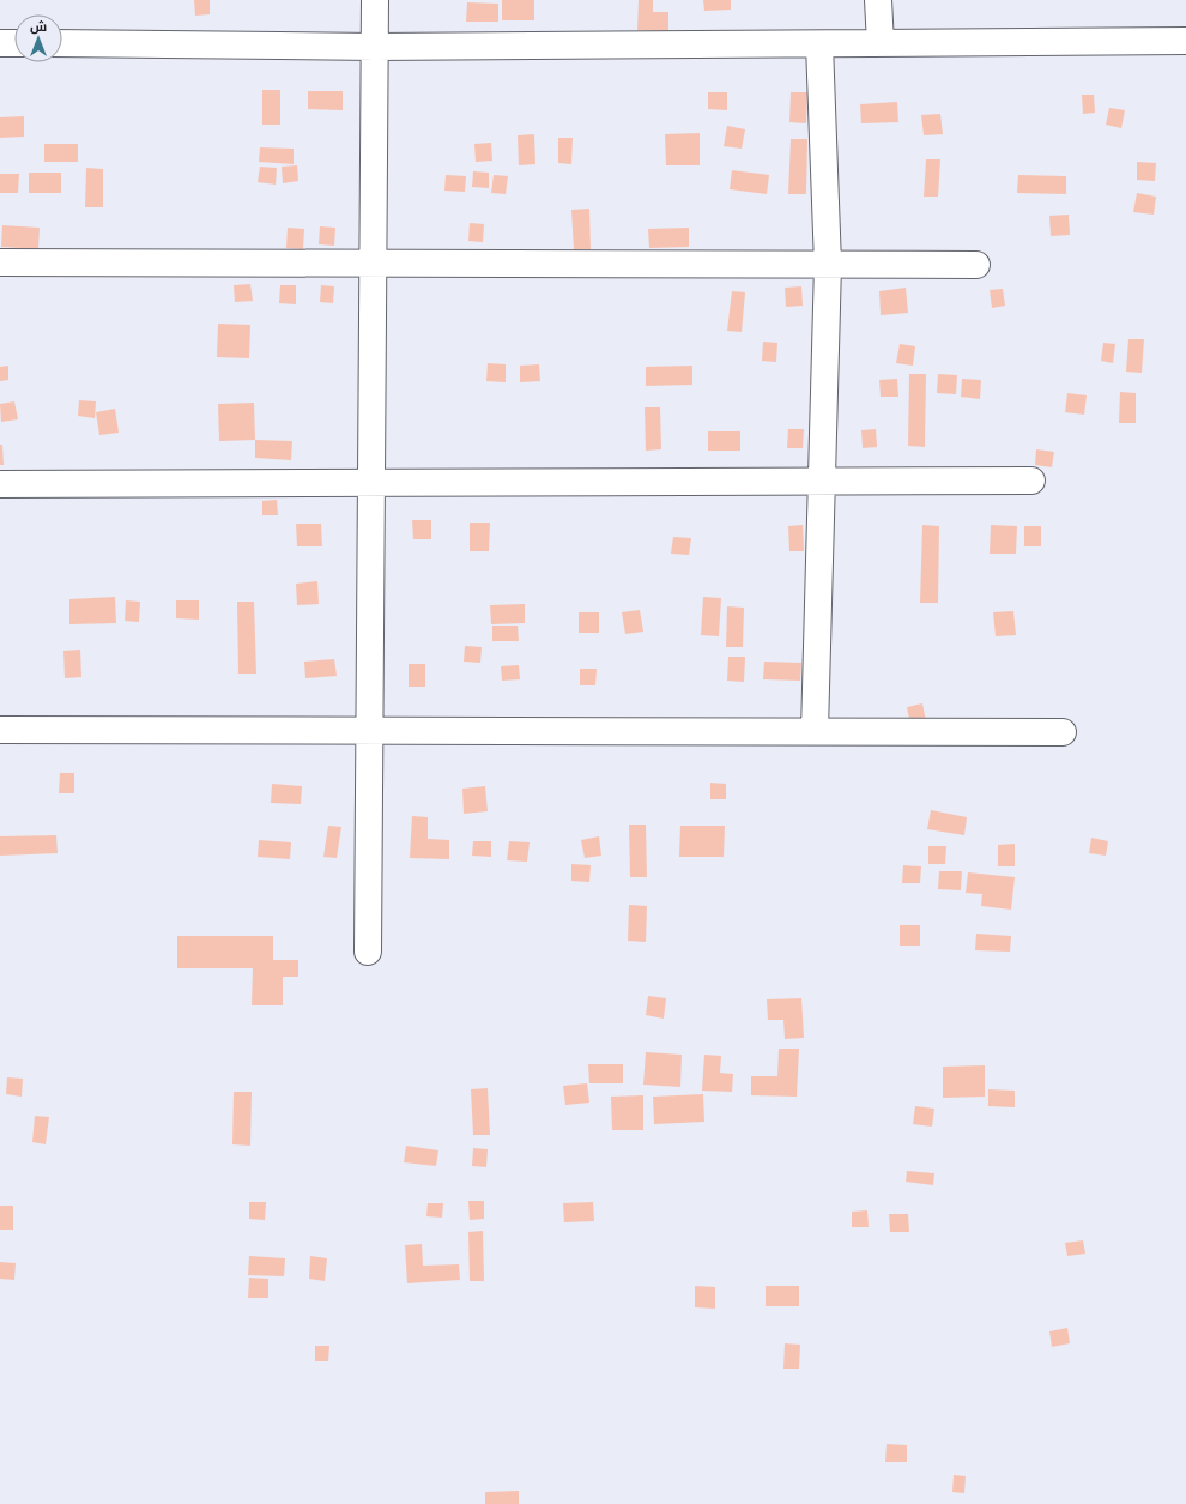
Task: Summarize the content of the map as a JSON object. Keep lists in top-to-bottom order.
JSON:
{
  "north": "top"
}
